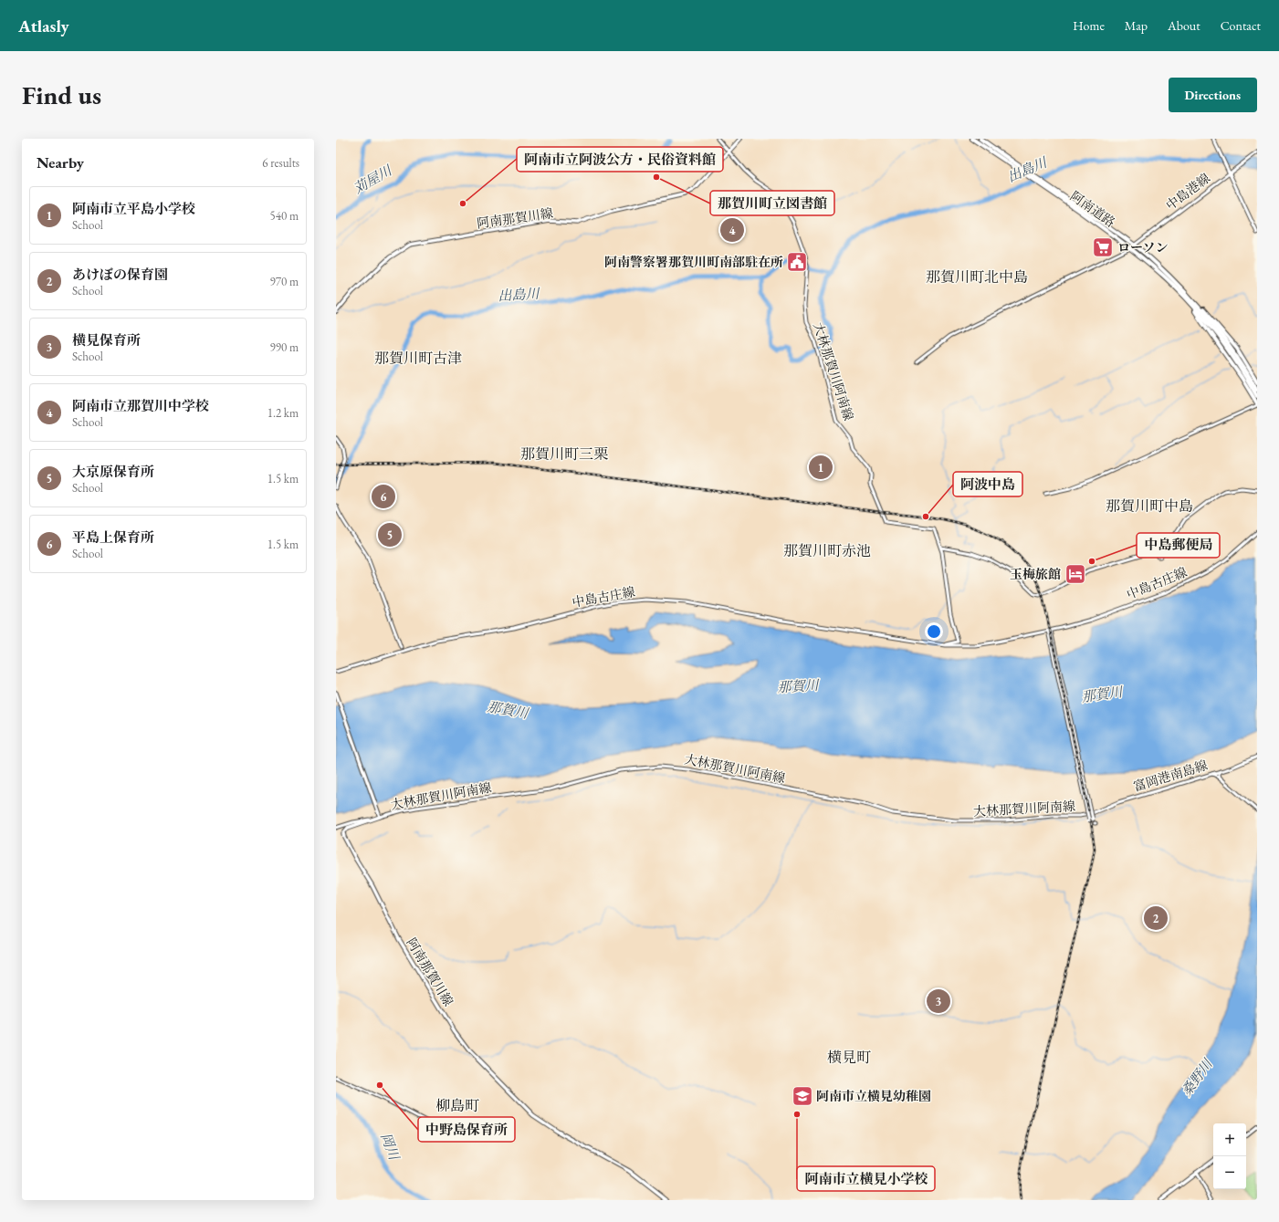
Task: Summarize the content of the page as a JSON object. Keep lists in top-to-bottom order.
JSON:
{
  "streets": {
    "highway": ["阿南道路"],
    "main road": [
      "中島港線",
      "阿南那賀川線",
      "大林那賀川阿南線",
      "中島古庄線",
      "富岡港南島線"
    ]
  },
  "crossings": [
    ["中島港線", "阿南道路"],
    ["阿南那賀川線", "大林那賀川阿南線"],
    ["大林那賀川阿南線", "中島古庄線"],
    ["大林那賀川阿南線", "富岡港南島線"]
  ],
  "districts": [
    "那賀川町北中島",
    "那賀川町古津",
    "那賀川町三栗",
    "那賀川町中島",
    "那賀川町赤池",
    "横見町",
    "柳島町"
  ],
  "water": [
    "出島川",
    "苅屋川",
    "那賀川",
    "桑野川",
    "岡川"
  ],
  "places": {
    "other": [
      "那賀川町立図書館",
      "阿南市立阿波公方・民俗資料館",
      "阿波中島",
      "中島郵便局",
      "中野島保育所",
      "阿南市立横見小学校"
    ],
    "supermarket": ["ローソン"],
    "public building": ["阿南警察署那賀川町南部駐在所"],
    "hotel": ["玉梅旅館"],
    "school or university": ["阿南市立横見幼稚園"]
  },
  "page": {
    "header": "Atlasly",
    "nav": [
      "Home",
      "Map",
      "About",
      "Contact"
    ],
    "buttons": "Directions",
    "title": "Find us",
    "heading": ["Nearby", "6 results"],
    "list": [
      {
        "mark": "1",
        "name": "阿南市立平島小学校",
        "note": "School",
        "value": "540 m"
      },
      {
        "mark": "2",
        "name": "あけぼの保育園",
        "note": "School",
        "value": "970 m"
      },
      {
        "mark": "3",
        "name": "横見保育所",
        "note": "School",
        "value": "990 m"
      },
      {
        "mark": "4",
        "name": "阿南市立那賀川中学校",
        "note": "School",
        "value": "1.2 km"
      },
      {
        "mark": "5",
        "name": "大京原保育所",
        "note": "School",
        "value": "1.5 km"
      },
      {
        "mark": "6",
        "name": "平島上保育所",
        "note": "School",
        "value": "1.5 km"
      }
    ],
    "pins": [
      "4",
      "1",
      "6",
      "5",
      "2",
      "3"
    ],
    "map_buttons": ["+", "−"]
  }
}
